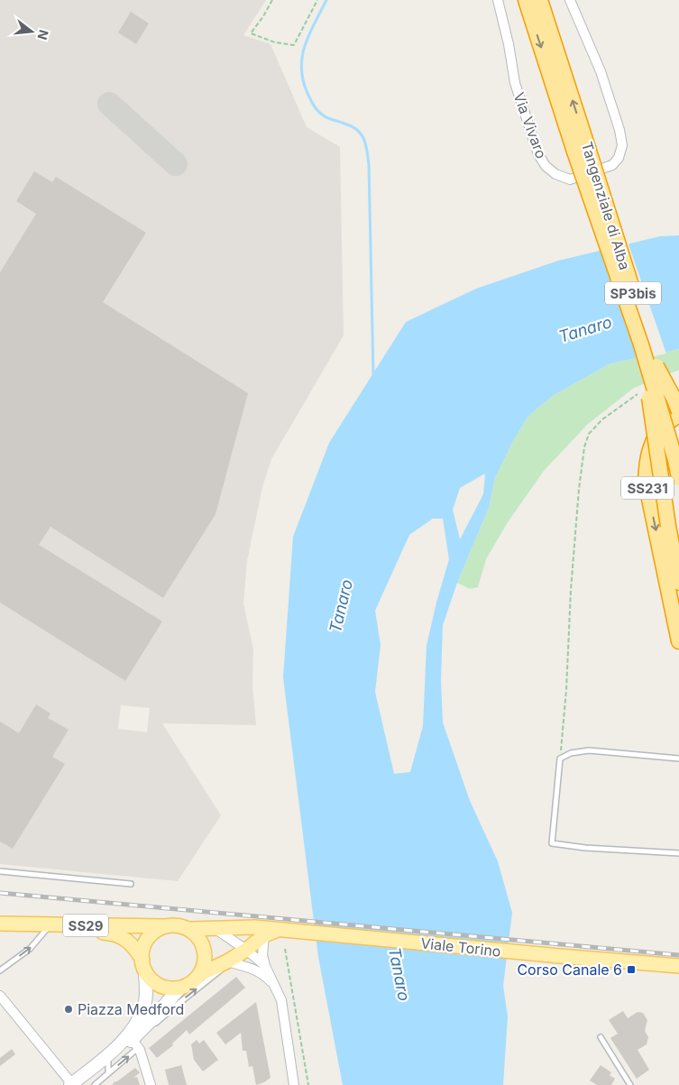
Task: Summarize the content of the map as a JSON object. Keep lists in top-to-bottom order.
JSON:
{
  "streets": {
    "highway": ["Tangenziale di Alba", "SP3bis", "SS231"],
    "main road": ["SS29", "Viale Torino"],
    "street": ["Via Vivaro"]
  },
  "crossings": [
    ["Tangenziale di Alba", "SP3bis"],
    ["SS29", "Viale Torino"]
  ],
  "water": ["Tanaro"],
  "places": {
    "transit": ["Corso Canale 6"],
    "other": ["Piazza Medford"]
  },
  "north": "right"
}
